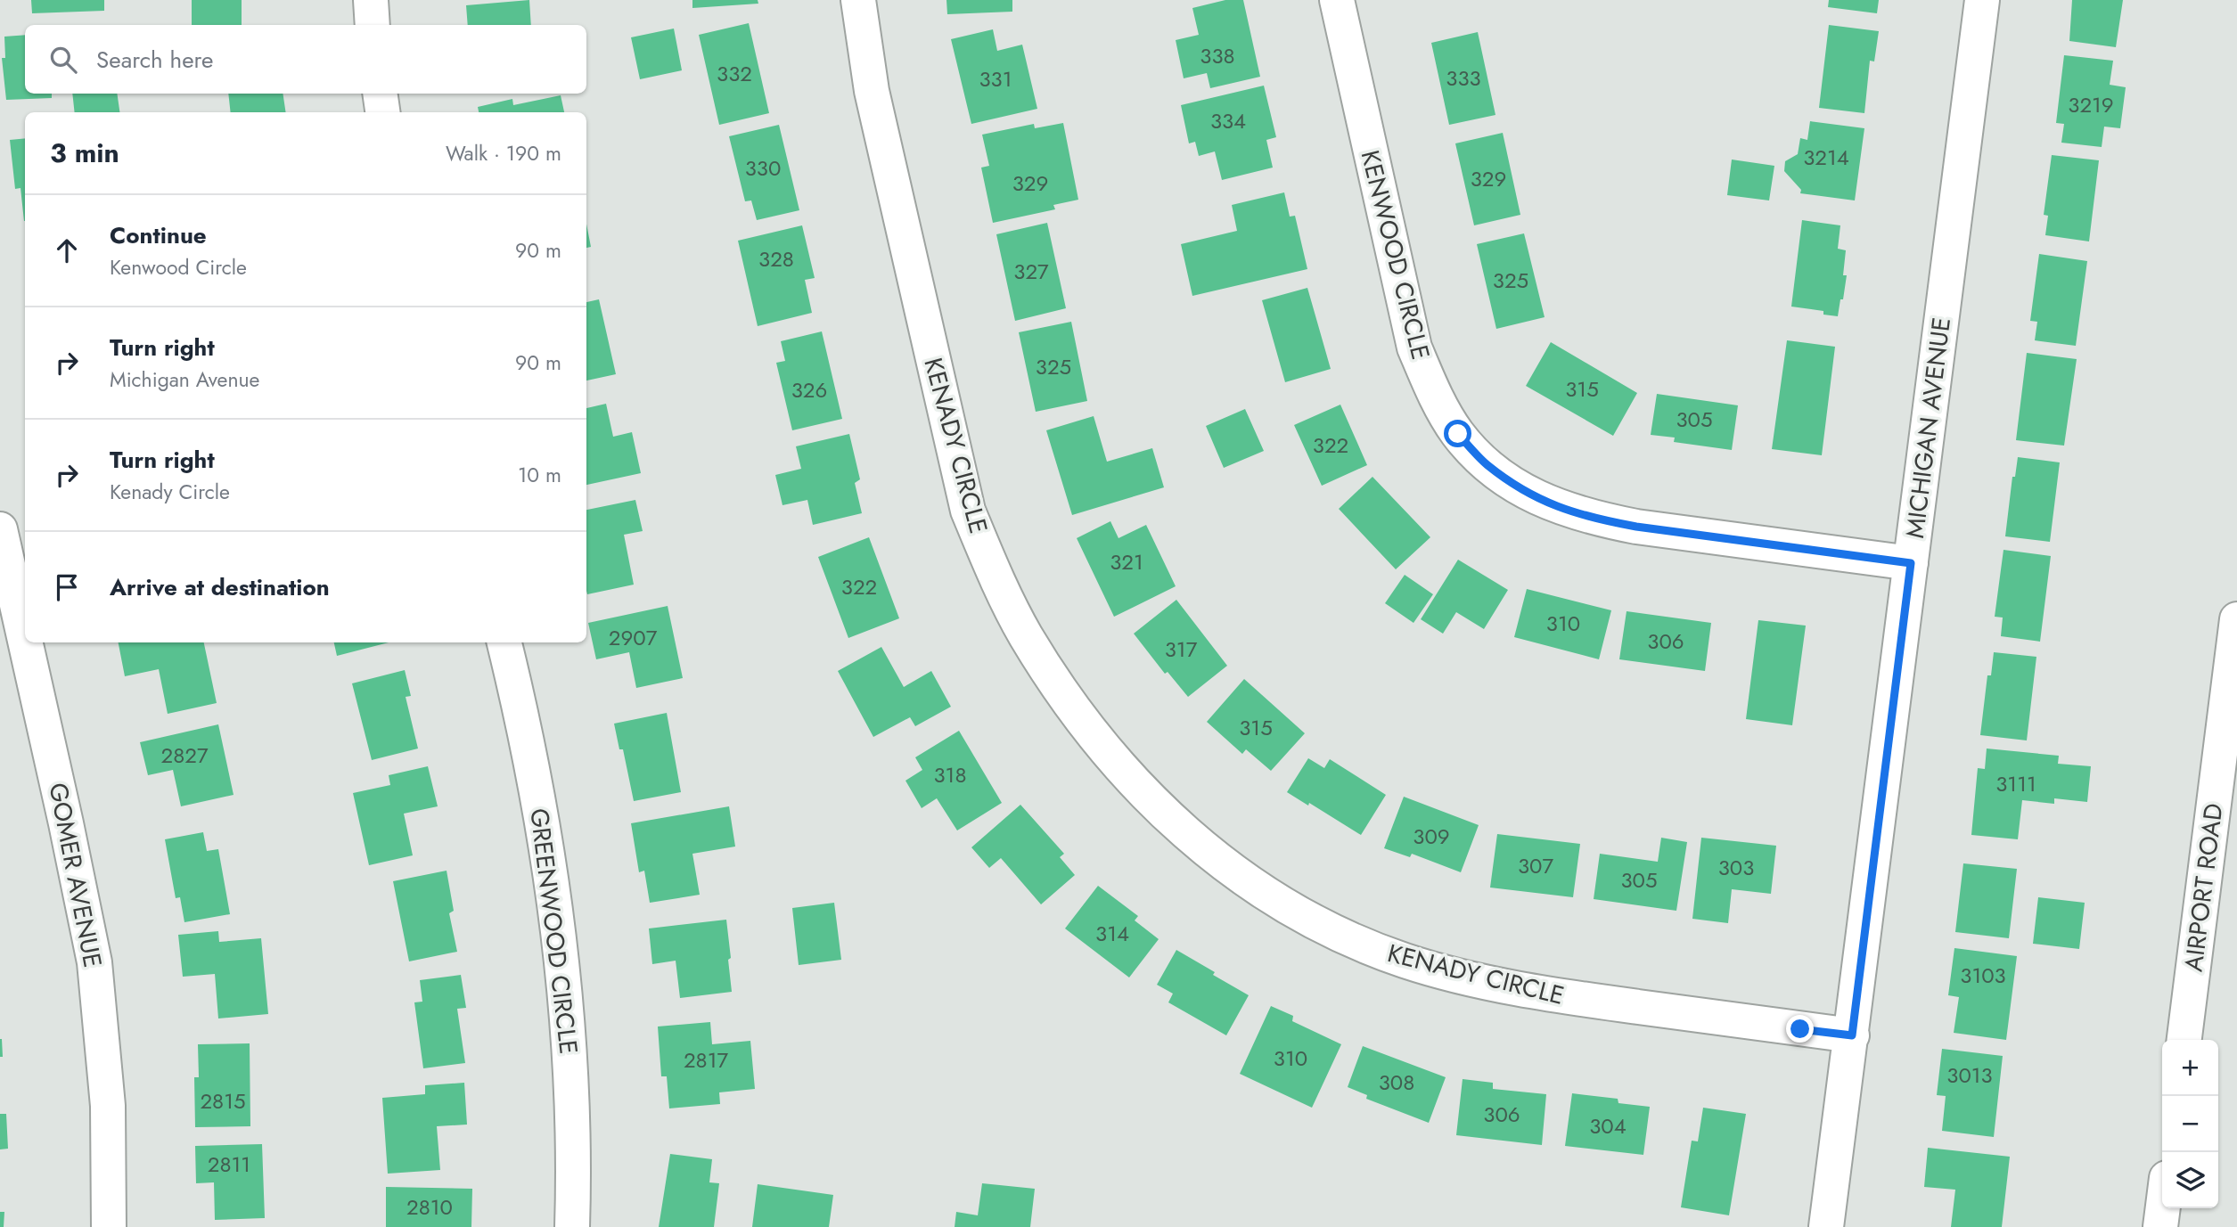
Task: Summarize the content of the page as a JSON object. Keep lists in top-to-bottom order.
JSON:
{
  "streets": {
    "street": [
      "KENWOOD CIRCLE",
      "MICHIGAN AVENUE",
      "KENADY CIRCLE",
      "GOMER AVENUE",
      "AIRPORT ROAD",
      "GREENWOOD CIRCLE"
    ]
  },
  "crossings": [
    ["KENWOOD CIRCLE", "MICHIGAN AVENUE"],
    ["MICHIGAN AVENUE", "KENADY CIRCLE"]
  ],
  "house_numbers": [
    "338",
    "332",
    "333",
    "331",
    "3219",
    "334",
    "3214",
    "330",
    "329",
    "329",
    "328",
    "327",
    "325",
    "325",
    "315",
    "326",
    "305",
    "322",
    "321",
    "322",
    "310",
    "2907",
    "306",
    "317",
    "315",
    "2827",
    "318",
    "3111",
    "309",
    "307",
    "303",
    "305",
    "314",
    "3103",
    "310",
    "2817",
    "3013",
    "308",
    "2815",
    "306",
    "304",
    "2811",
    "2810"
  ],
  "page": {
    "search": "Search here",
    "heading": ["3 min", "Walk · 190 m"],
    "list": [
      ["Continue", "Kenwood Circle", "90 m"],
      ["Turn right", "Michigan Avenue", "90 m"],
      ["Turn right", "Kenady Circle", "10 m"],
      "Arrive at destination"
    ],
    "map_buttons": ["+", "−"]
  }
}
